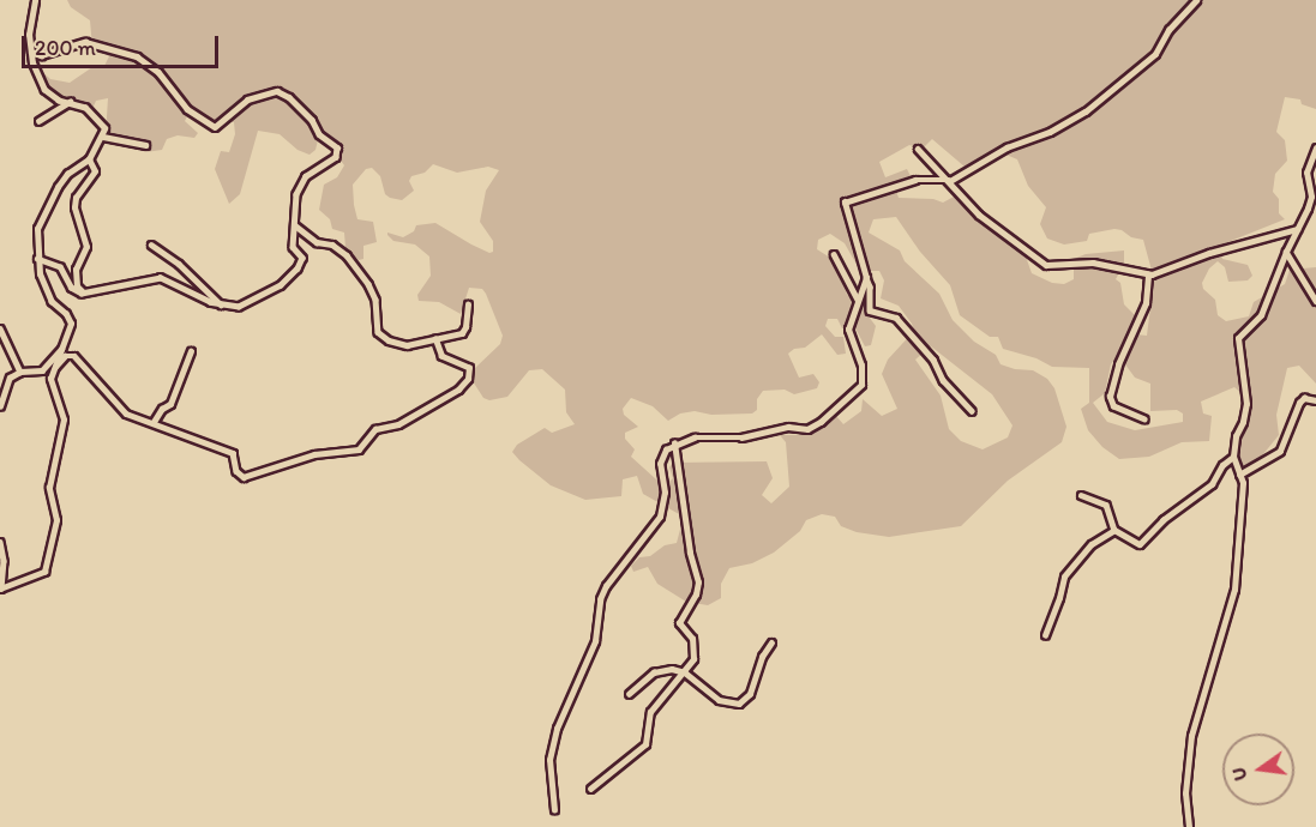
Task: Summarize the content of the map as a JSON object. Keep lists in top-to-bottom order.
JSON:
{
  "scale_bar": "200 m",
  "north": "left"
}
